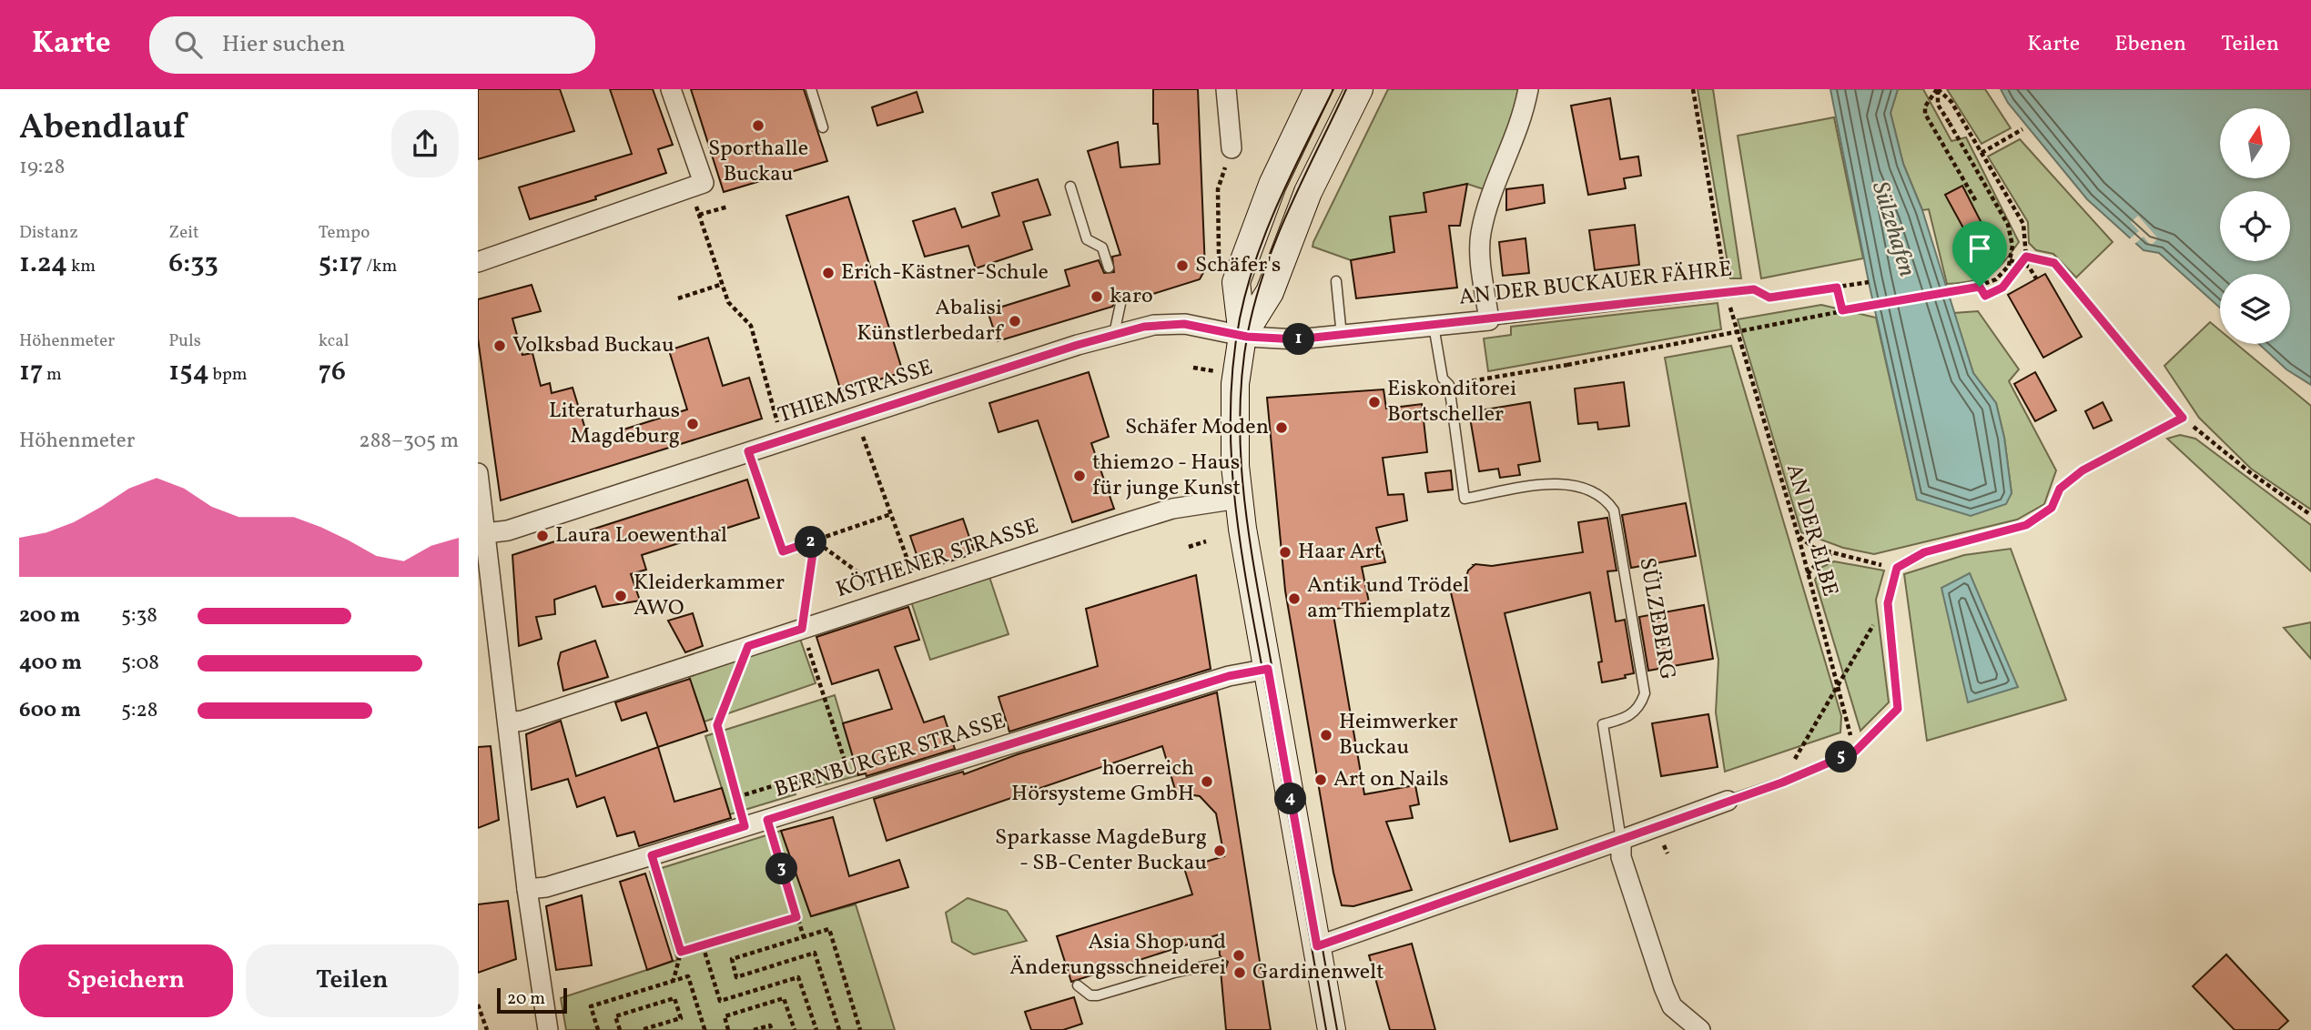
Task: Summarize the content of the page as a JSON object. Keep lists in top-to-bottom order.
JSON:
{
  "streets": {
    "street": [
      "AN DER BUCKAUER FÄHRE",
      "THIEMSTRASSE",
      "KÖTHENER STRASSE",
      "SÜLZEBERG",
      "BERNBURGER STRASSE"
    ],
    "path": ["AN DER ELBE"]
  },
  "crossings": [
    ["AN DER BUCKAUER FÄHRE", "THIEMSTRASSE"],
    ["AN DER BUCKAUER FÄHRE", "SÜLZEBERG"]
  ],
  "water": ["Sülzehafen"],
  "places": [
    "Sporthalle Buckau",
    "Schäfer's",
    "Erich-Kästner-Schule",
    "karo",
    "Abalisi Künstlerbedarf",
    "Volksbad Buckau",
    "Eiskonditorei Bortscheller",
    "Literaturhaus Magdeburg",
    "Schäfer Moden",
    "thiem20 - Haus für junge Kunst",
    "Laura Loewenthal",
    "Haar Art",
    "Kleiderkammer AWO",
    "Antik und Trödel am Thiemplatz",
    "Heimwerker Buckau",
    "Art on Nails",
    "hoerreich Hörsysteme GmbH",
    "Sparkasse MagdeBurg - SB-Center Buckau",
    "Asia Shop und Änderungsschneiderei",
    "Gardinenwelt"
  ],
  "scale_bar": "20 m",
  "north": "top",
  "page": {
    "header": "Karte",
    "search": "Hier suchen",
    "nav": ["Karte", "Ebenen", "Teilen"],
    "heading": ["Abendlauf", "19:28"],
    "stats": [
      ["Distanz", "1.24 km"],
      ["Zeit", "6:33"],
      ["Tempo", "5:17 /km"],
      ["Höhenmeter", "17 m"],
      ["Puls", "154 bpm"],
      ["kcal", "76"]
    ],
    "pins": [
      "1",
      "2",
      "5",
      "4",
      "3"
    ],
    "chart": ["Höhenmeter", "288–305 m"],
    "list": [
      {
        "name": "200 m",
        "note": "5:38"
      },
      {
        "name": "400 m",
        "note": "5:08"
      },
      {
        "name": "600 m",
        "note": "5:28"
      }
    ],
    "buttons": ["Speichern", "Teilen"],
    "scale": "20 m"
  }
}
